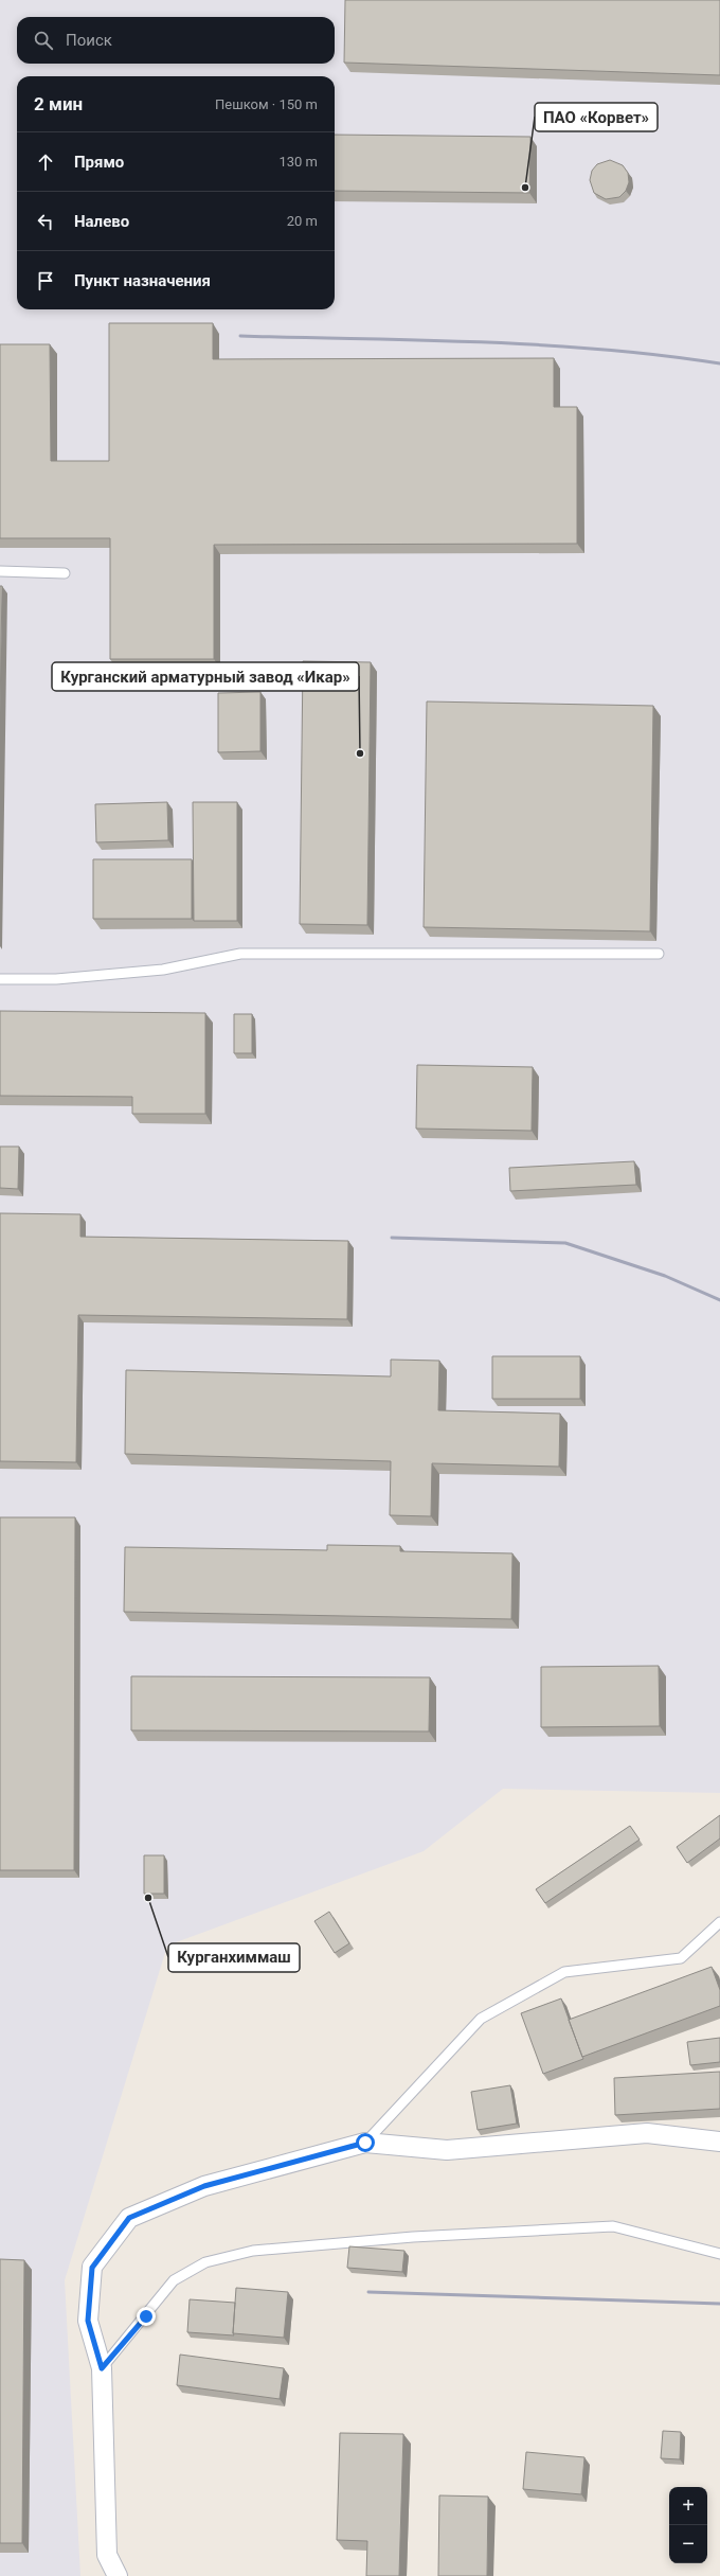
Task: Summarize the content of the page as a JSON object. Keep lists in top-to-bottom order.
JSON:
{
  "places": ["ПАО «Корвет»", "Курганский арматурный завод «Икар»", "Курганхиммаш"],
  "page": {
    "search": "Поиск",
    "heading": ["2 мин", "Пешком · 150 m"],
    "list": [
      ["Прямо", "130 m"],
      ["Налево", "20 m"],
      "Пункт назначения"
    ],
    "map_buttons": ["+", "−"]
  }
}
